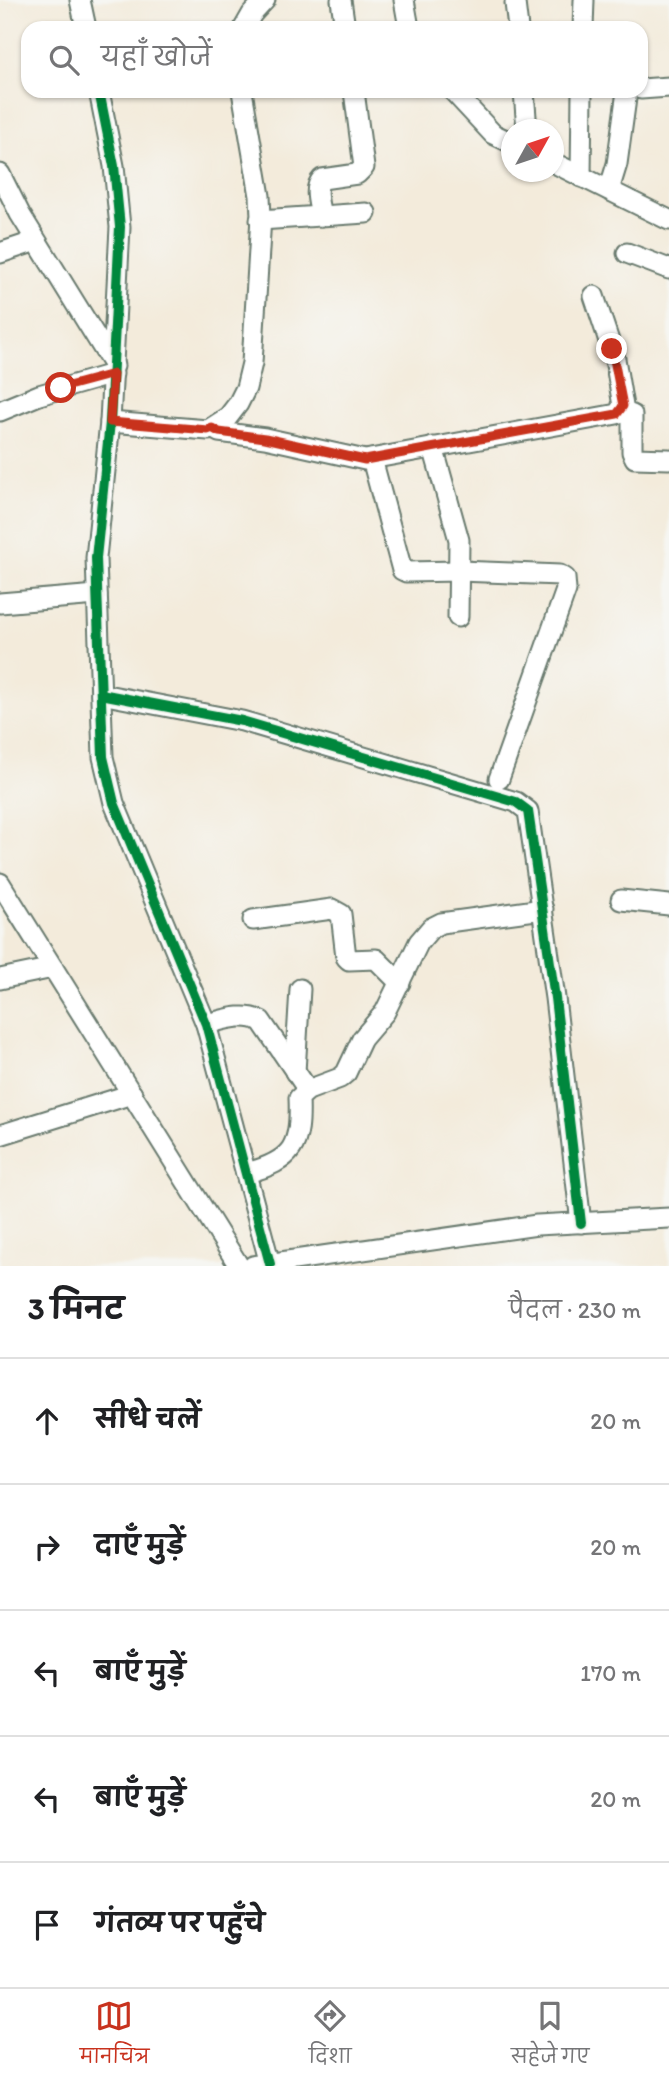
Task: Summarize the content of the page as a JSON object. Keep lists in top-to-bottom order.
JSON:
{
  "north": "top right",
  "page": {
    "search": "यहाँ खोजें",
    "heading": ["3 मिनट", "पैदल · 230 m"],
    "list": [
      ["सीधे चलें", "20 m"],
      ["दाएँ मुड़ें", "20 m"],
      ["बाएँ मुड़ें", "170 m"],
      ["बाएँ मुड़ें", "20 m"],
      "गंतव्य पर पहुँचे"
    ],
    "nav": ["मानचित्र", "दिशा", "सहेजे गए"]
  }
}
